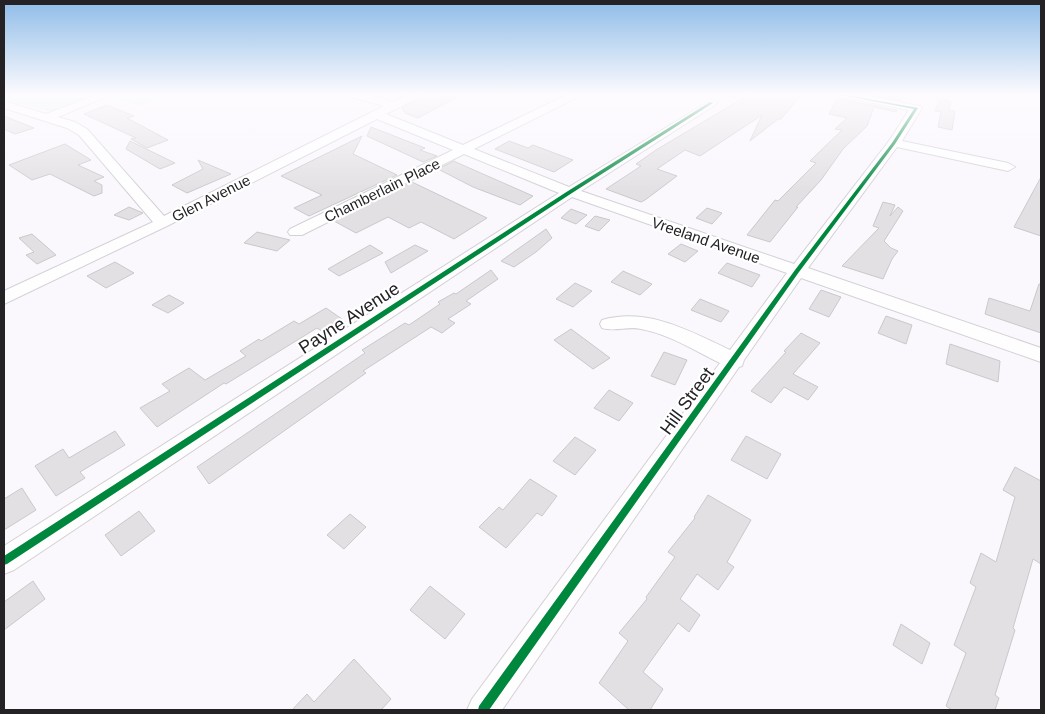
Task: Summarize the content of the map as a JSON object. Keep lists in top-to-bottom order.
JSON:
{
  "streets": {
    "street": [
      "Chamberlain Place",
      "Glen Avenue",
      "Vreeland Avenue",
      "Payne Avenue",
      "Hill Street"
    ]
  },
  "crossings": [
    ["Chamberlain Place", "Vreeland Avenue"],
    ["Vreeland Avenue", "Payne Avenue"],
    ["Vreeland Avenue", "Hill Street"]
  ]
}
